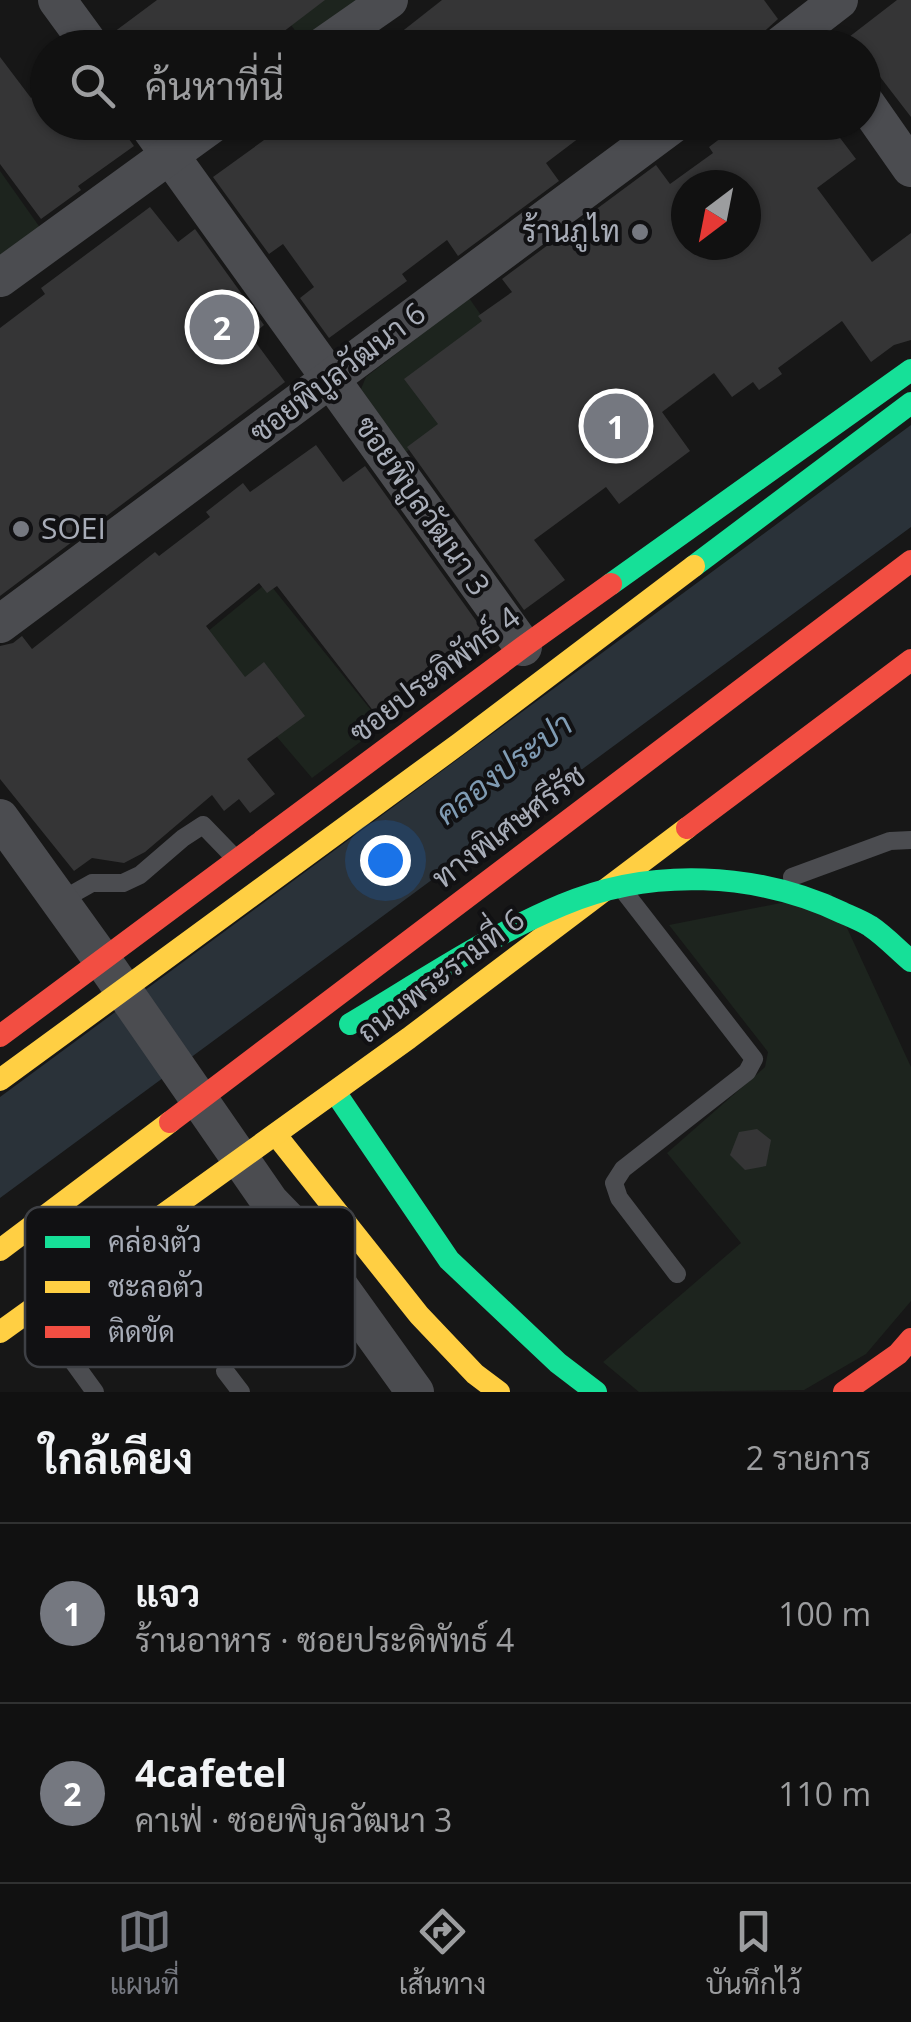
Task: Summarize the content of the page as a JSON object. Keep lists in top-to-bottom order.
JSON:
{
  "streets": {
    "main road": ["ซอยประดิพัทธ์ 4", "ทางพิเศษศรีรัช", "ถนนพระรามที่ 6"],
    "street": ["ซอยพิบูลวัฒนา 6", "ซอยพิบูลวัฒนา 3"]
  },
  "crossings": [
    ["ซอยพิบูลวัฒนา 6", "ซอยพิบูลวัฒนา 3"],
    ["ซอยพิบูลวัฒนา 3", "ซอยประดิพัทธ์ 4"]
  ],
  "water": ["คลองประปา"],
  "places": ["ร้านภูไท", "SOEI"],
  "legend": ["คล่องตัว", "ชะลอตัว", "ติดขัด"],
  "north": "bottom left",
  "page": {
    "search": "ค้นหาที่นี่",
    "pins": ["2", "1"],
    "heading": ["ใกล้เคียง", "2 รายการ"],
    "list": [
      {
        "mark": "1",
        "name": "แจว",
        "note": "ร้านอาหาร · ซอยประดิพัทธ์ 4",
        "value": "100 m"
      },
      {
        "mark": "2",
        "name": "4cafetel",
        "note": "คาเฟ่ · ซอยพิบูลวัฒนา 3",
        "value": "110 m"
      }
    ],
    "nav": ["แผนที่", "เส้นทาง", "บันทึกไว้"]
  }
}
